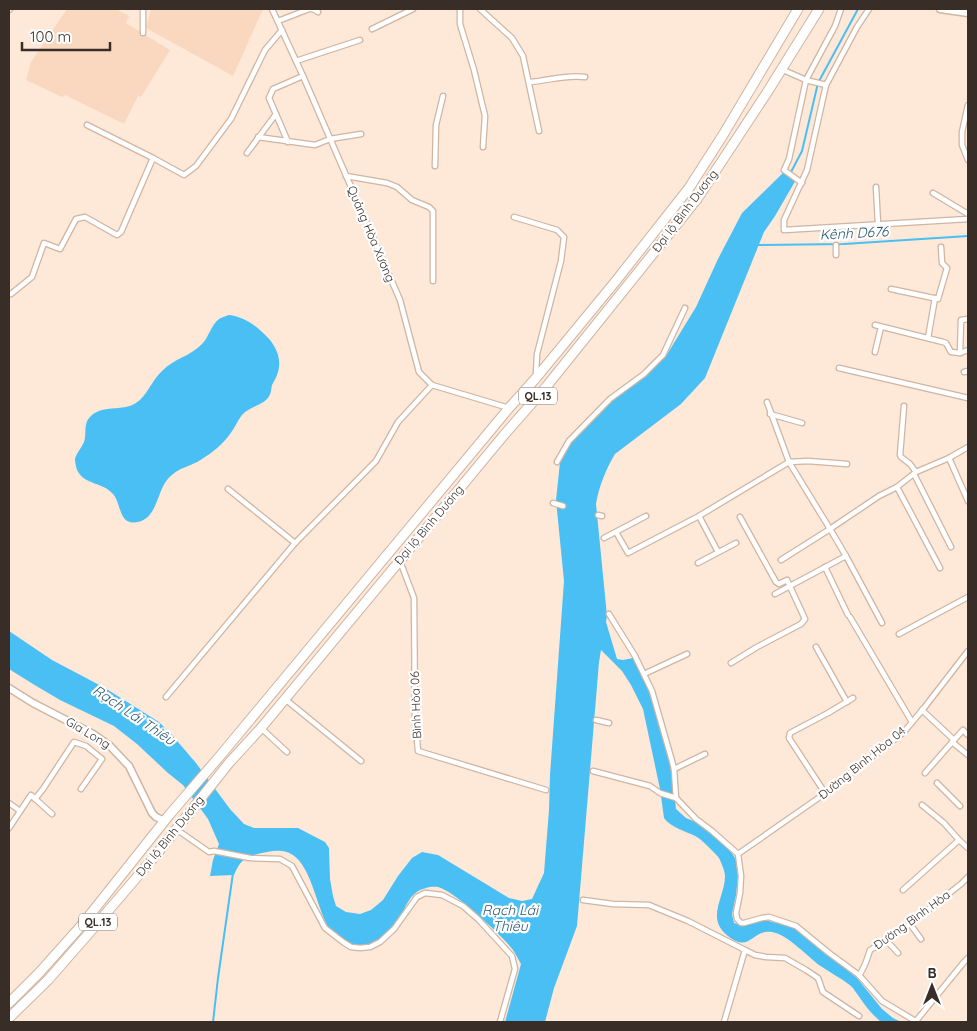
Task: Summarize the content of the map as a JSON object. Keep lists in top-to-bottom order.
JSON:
{
  "streets": {
    "highway": ["Đại lộ Bình Dương", "QL.13"],
    "street": [
      "Quảng Hòa Xương",
      "Bình Hòa 06",
      "Gia Long",
      "Đường Bình Hòa 04",
      "Đường Bình Hòa"
    ]
  },
  "crossings": [
    ["Đại lộ Bình Dương", "Bình Hòa 06"],
    ["Đại lộ Bình Dương", "Gia Long"]
  ],
  "water": ["Kênh D676", "Rạch Lái Thiêu"],
  "scale_bar": "100 m",
  "north": "top"
}
